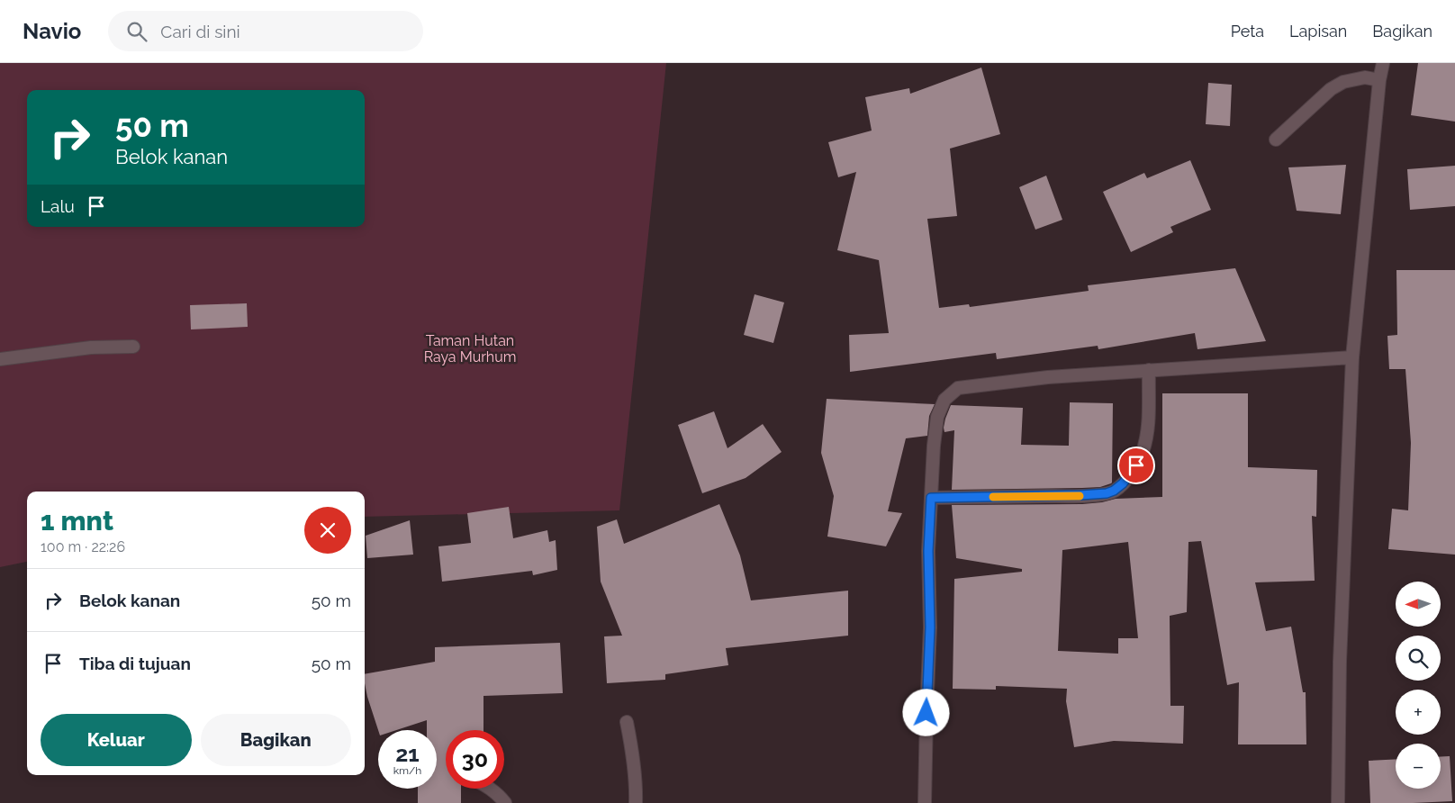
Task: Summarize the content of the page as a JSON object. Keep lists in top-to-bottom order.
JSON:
{
  "parks": ["Taman Hutan Raya Murhum"],
  "north": "left",
  "page": {
    "header": "Navio",
    "search": "Cari di sini",
    "nav": ["Peta", "Lapisan", "Bagikan"],
    "turn": ["50 m", "Belok kanan"],
    "then": "Lalu",
    "heading": ["1 mnt", "100 m · 22:26"],
    "list": [
      {
        "name": "Belok kanan",
        "value": "50 m"
      },
      {
        "name": "Tiba di tujuan",
        "value": "50 m"
      }
    ],
    "map_buttons": ["+", "−"],
    "buttons": ["Keluar", "Bagikan"],
    "speed": "21 km/h",
    "limit": "30"
  }
}
